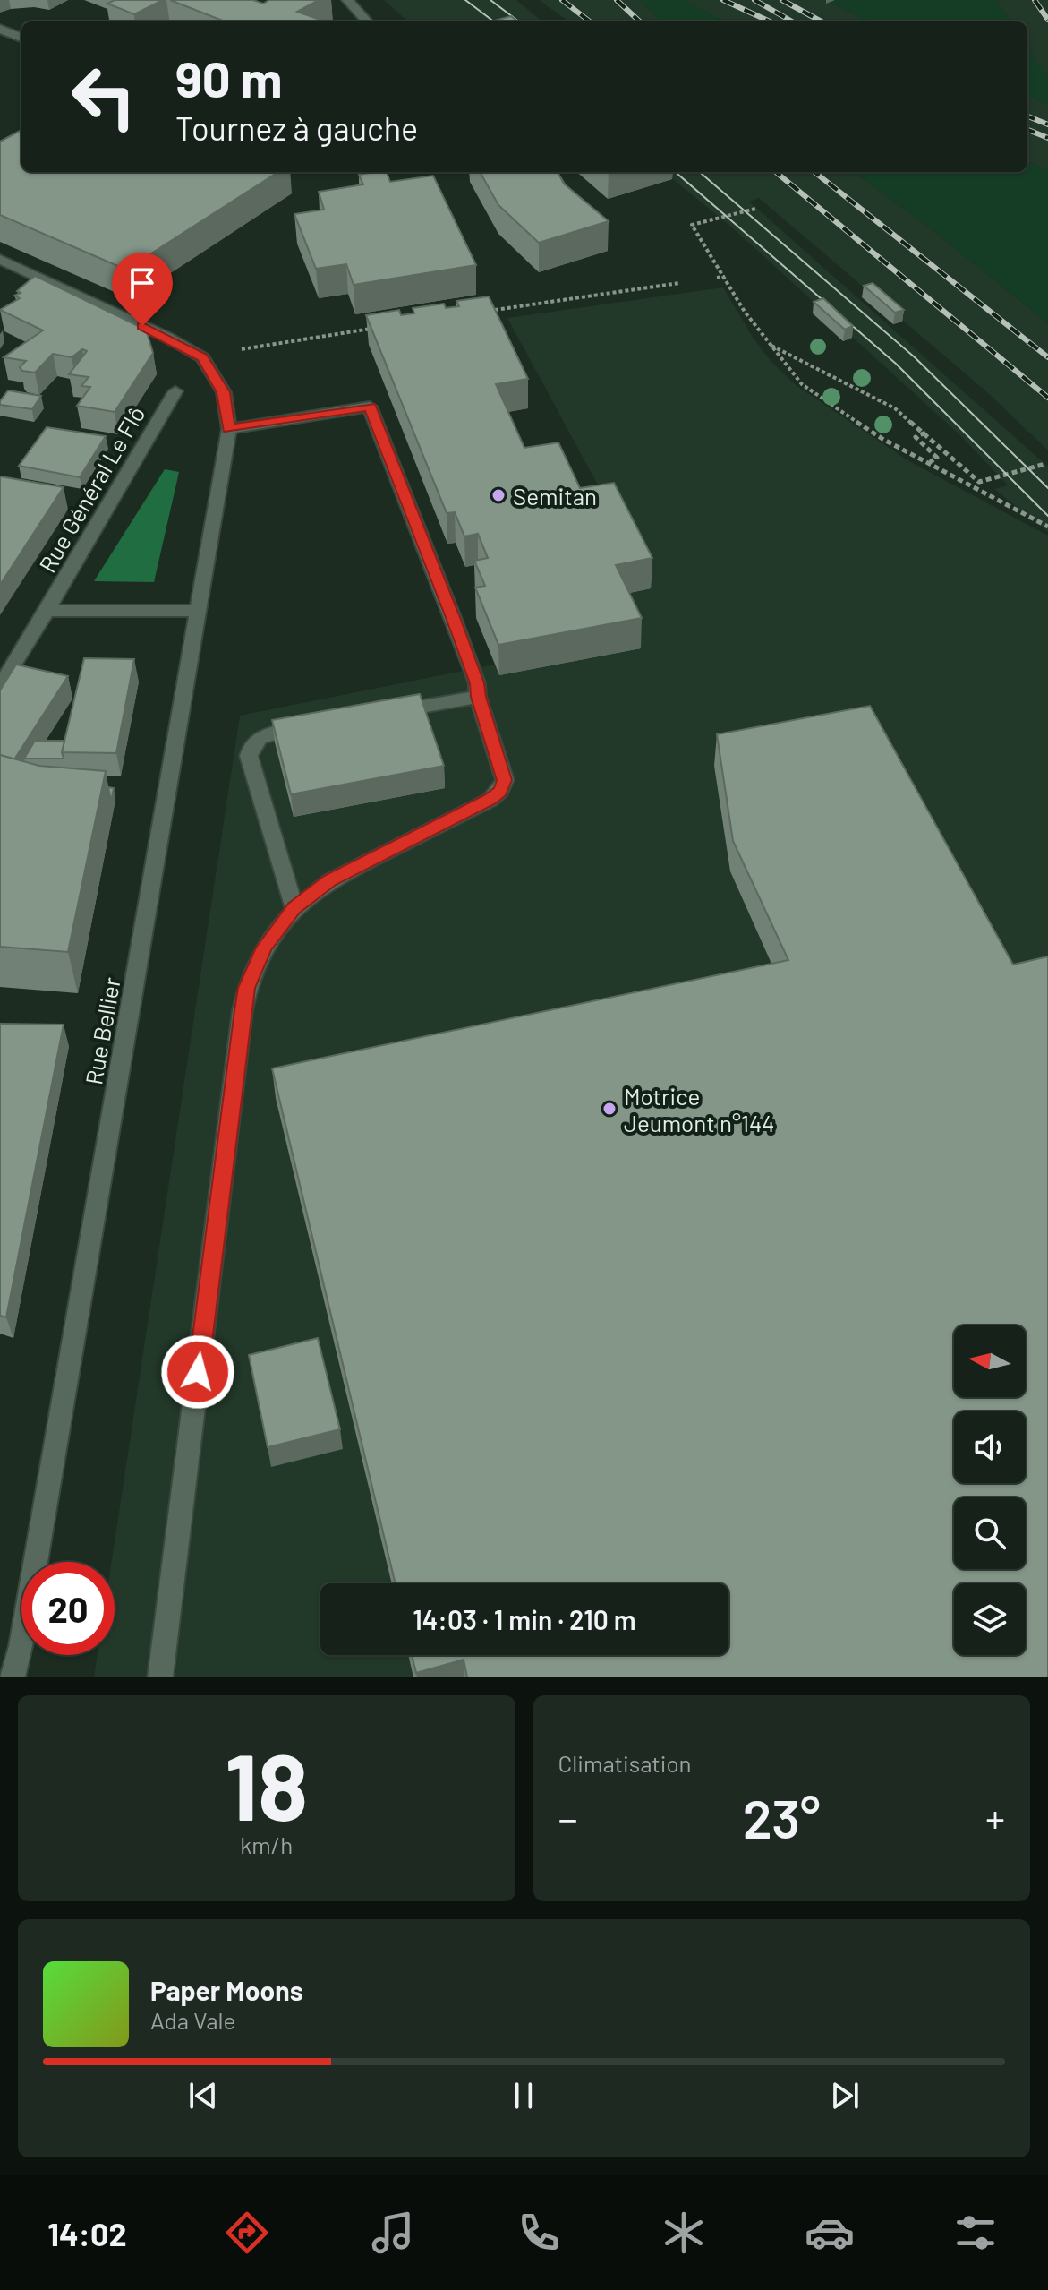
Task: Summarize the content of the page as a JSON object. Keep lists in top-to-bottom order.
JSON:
{
  "streets": {
    "street": ["Rue Général Le Flô", "Rue Bellier"]
  },
  "crossings": [
    ["Rue Général Le Flô", "Rue Bellier"]
  ],
  "places": ["Semitan", "Motrice Jeumont n°144"],
  "north": "left",
  "page": {
    "turn": ["90 m", "Tournez à gauche"],
    "limit": "20",
    "trip": "14:03 · 1 min · 210 m",
    "tile": [
      ["18", "km/h"],
      "Climatisation"
    ],
    "heat": ["−", "23°", "+"],
    "song": ["Paper Moons", "Ada Vale"],
    "tabs": "14:02"
  }
}
